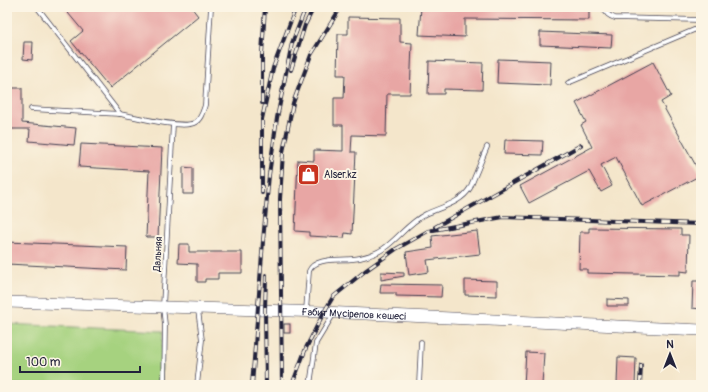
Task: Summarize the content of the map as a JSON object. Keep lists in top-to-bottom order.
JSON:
{
  "streets": {
    "main road": ["Ғабит Мүсірепов көшесі"],
    "lane": ["Дальняя"]
  },
  "crossings": [
    ["Дальняя", "Ғабит Мүсірепов көшесі"]
  ],
  "places": {
    "shop": ["Alser.kz"]
  },
  "scale_bar": "100 m",
  "north": "top"
}
